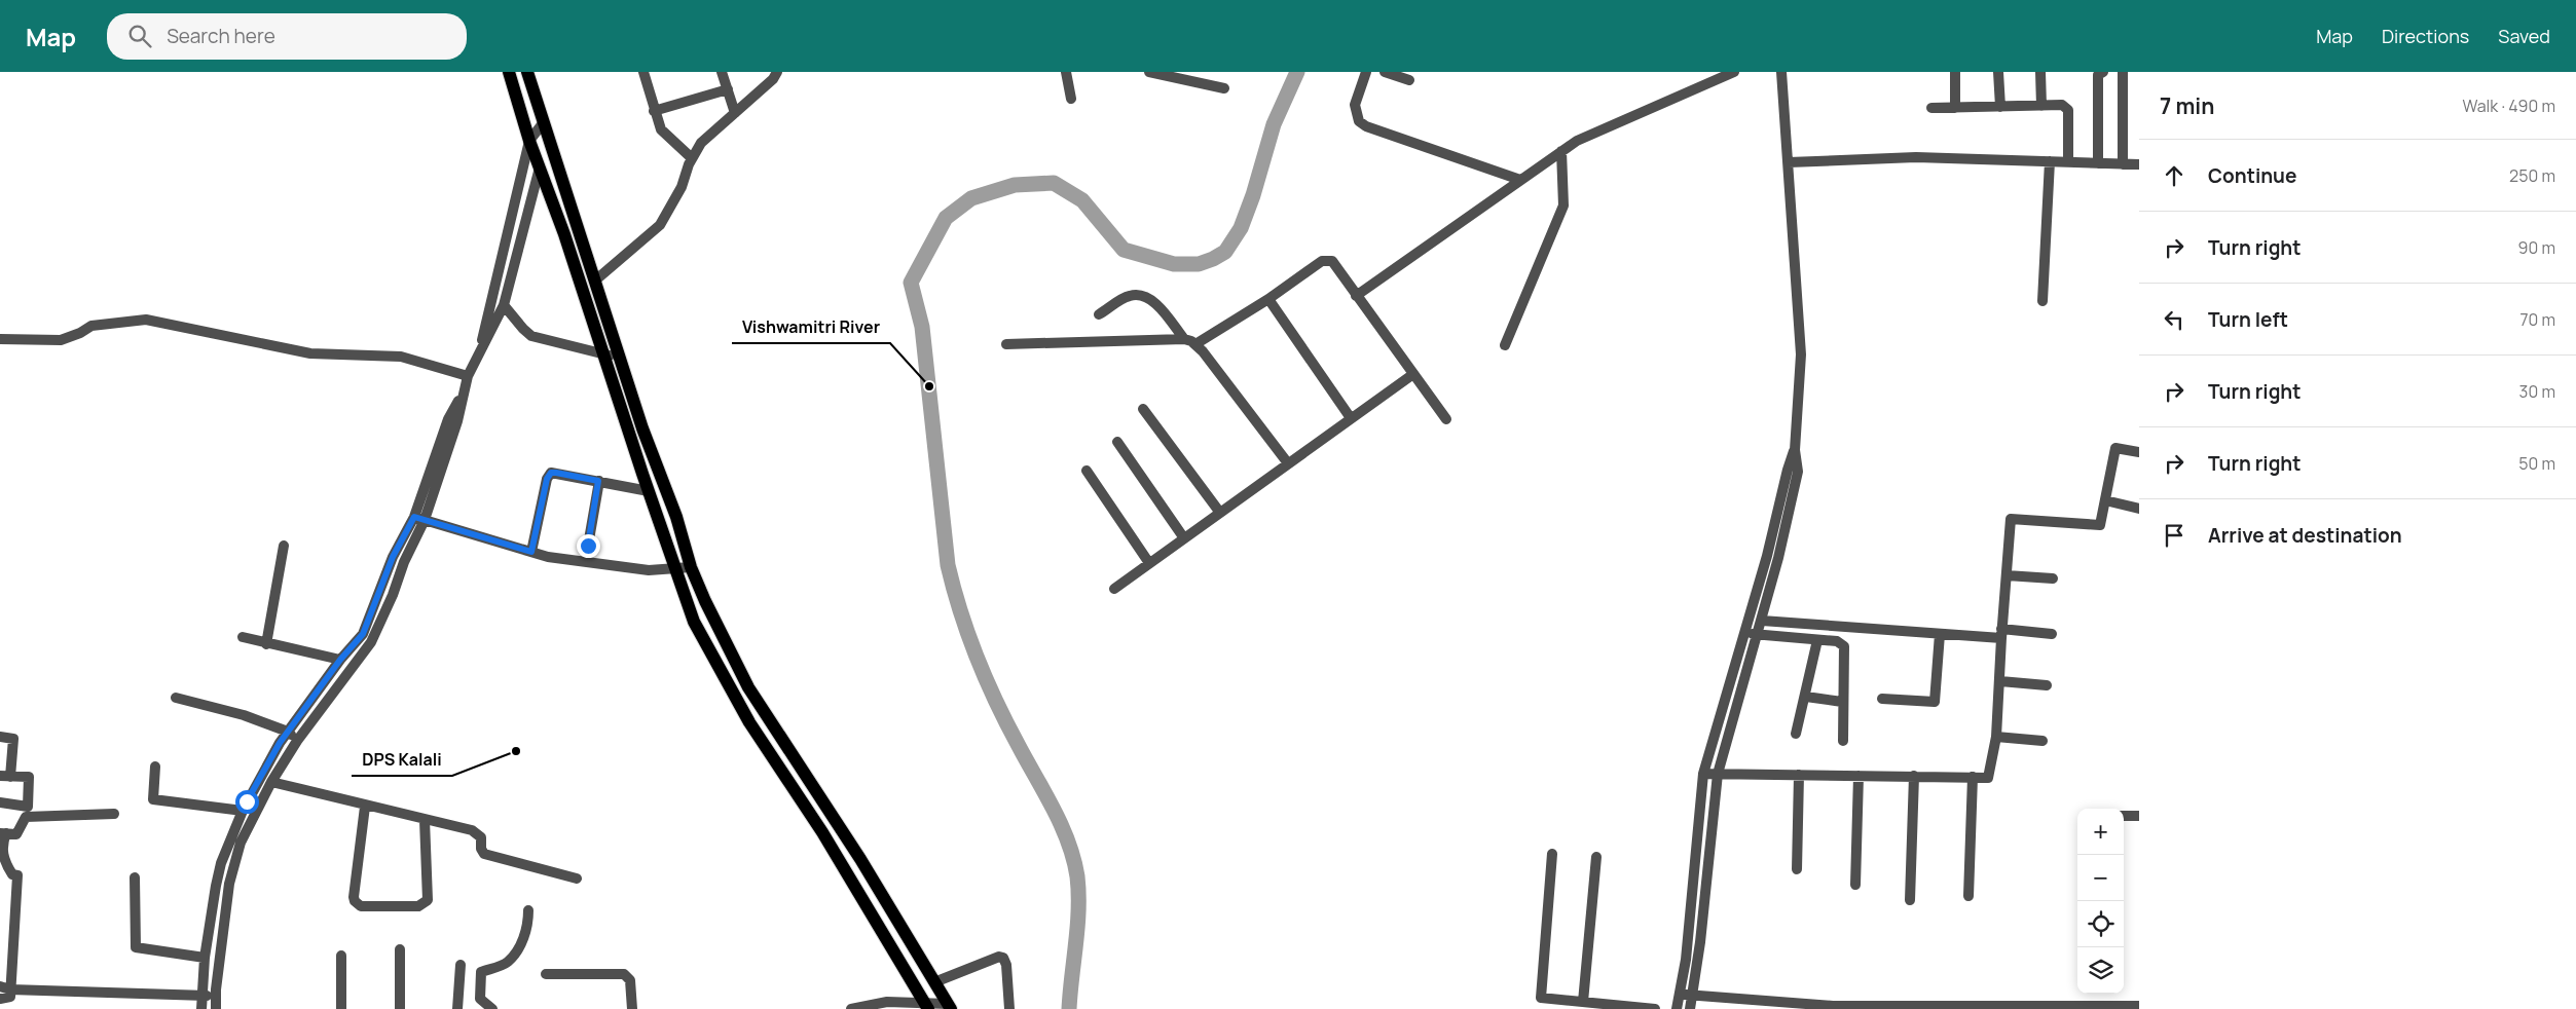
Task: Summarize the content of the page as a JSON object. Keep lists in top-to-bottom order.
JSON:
{
  "places": ["Vishwamitri River", "DPS Kalali"],
  "page": {
    "header": "Map",
    "search": "Search here",
    "nav": ["Map", "Directions", "Saved"],
    "heading": ["7 min", "Walk · 490 m"],
    "list": [
      ["Continue", "250 m"],
      ["Turn right", "90 m"],
      ["Turn left", "70 m"],
      ["Turn right", "30 m"],
      ["Turn right", "50 m"],
      "Arrive at destination"
    ],
    "map_buttons": ["+", "−"]
  }
}
